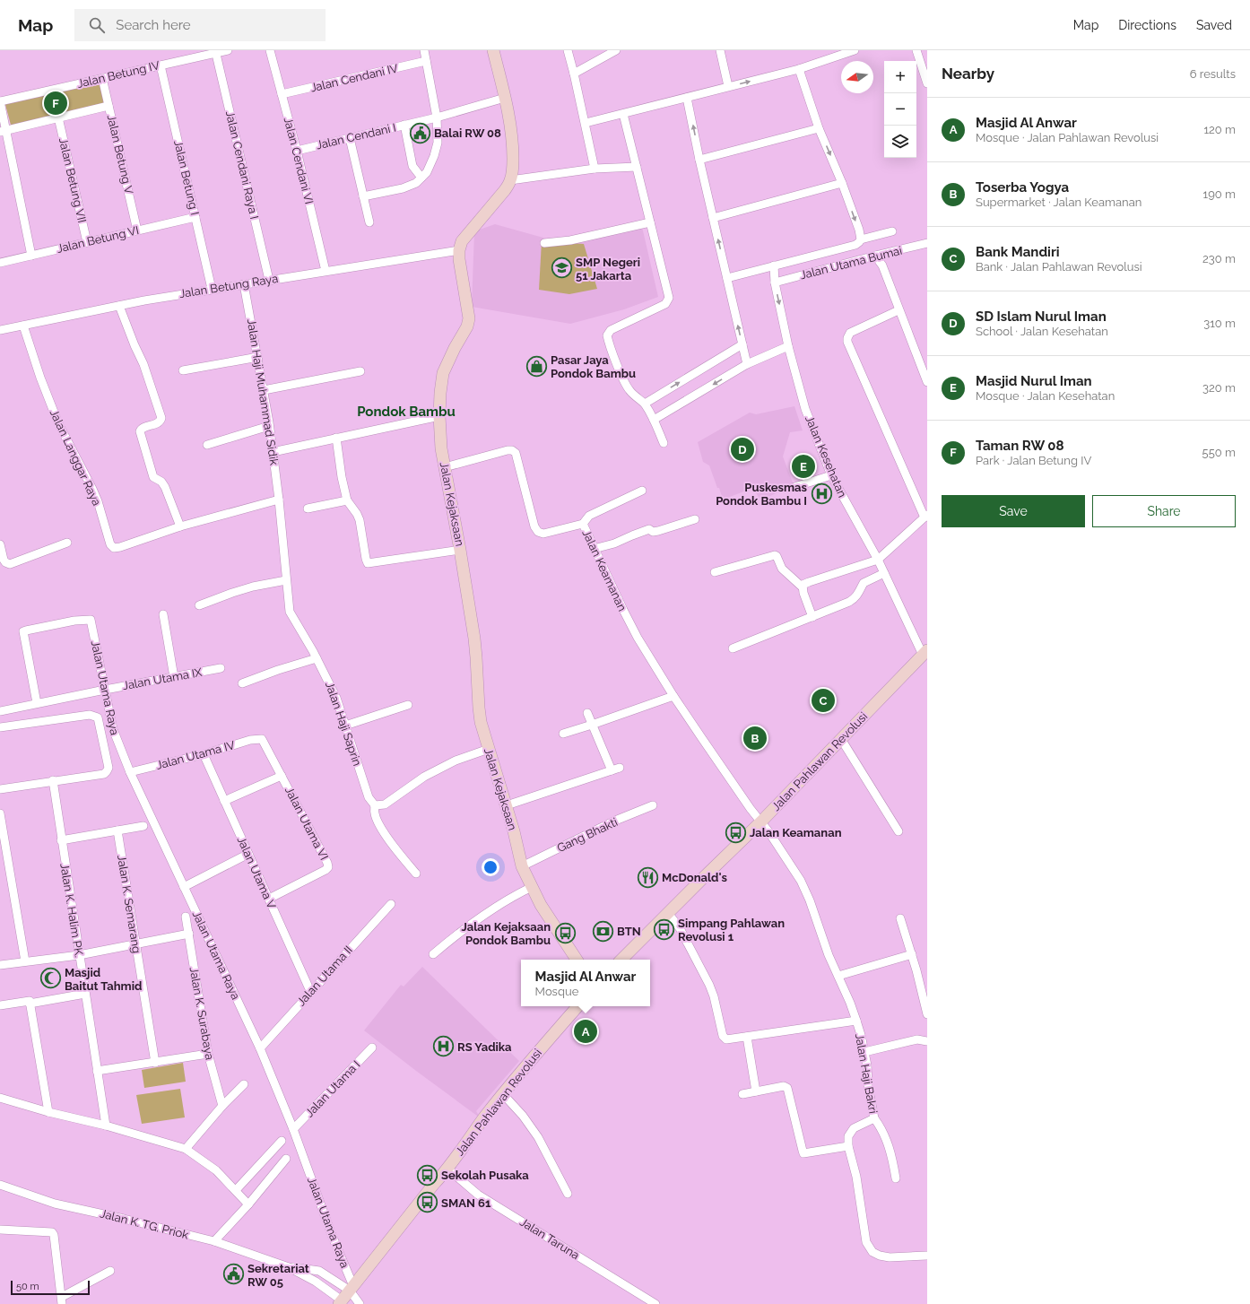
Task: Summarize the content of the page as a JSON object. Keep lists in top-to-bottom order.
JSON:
{
  "streets": {
    "street": [
      "Jalan Betung IV",
      "Jalan Cendani IV",
      "Jalan Cendani I",
      "Jalan Betung V",
      "Jalan Cendani VI",
      "Jalan Cendani Raya I",
      "Jalan Betung I",
      "Jalan Betung VII",
      "Jalan Betung VI",
      "Jalan Utama Bumai",
      "Jalan Betung Raya",
      "Jalan Haji Muhammad Sidik",
      "Jalan Kesehatan",
      "Jalan Langgar Raya",
      "Jalan Kejaksaan",
      "Jalan Keamanan",
      "Jalan Utama IX",
      "Jalan Utama Raya",
      "Jalan Haji Saprin",
      "Jalan Utama IV",
      "Jalan Pahlawan Revolusi",
      "Jalan Utama VI",
      "Gang Bhakti",
      "Jalan Utama V",
      "Jalan K. Semarang",
      "Jalan K. Halim PK.",
      "Jalan Utama II",
      "Jalan K. Surabaya",
      "Jalan Haji Bakri",
      "Jalan Utama I",
      "Jalan K. TG. Priok",
      "Jalan Taruna"
    ]
  },
  "crossings": [
    ["Jalan Betung IV", "Jalan Betung V"],
    ["Jalan Betung IV", "Jalan Cendani Raya I"],
    ["Jalan Betung IV", "Jalan Betung I"],
    ["Jalan Cendani IV", "Jalan Cendani VI"],
    ["Jalan Cendani I", "Jalan Cendani VI"],
    ["Jalan Betung V", "Jalan Betung VI"],
    ["Jalan Cendani VI", "Jalan Betung Raya"],
    ["Jalan Cendani Raya I", "Jalan Betung Raya"],
    ["Jalan Betung I", "Jalan Betung VI"],
    ["Jalan Betung I", "Jalan Betung Raya"],
    ["Jalan Betung VII", "Jalan Betung VI"],
    ["Jalan Utama Bumai", "Jalan Kesehatan"],
    ["Jalan Betung Raya", "Jalan Haji Muhammad Sidik"],
    ["Jalan Betung Raya", "Jalan Langgar Raya"],
    ["Jalan Betung Raya", "Jalan Kejaksaan"],
    ["Jalan Haji Muhammad Sidik", "Jalan Langgar Raya"],
    ["Jalan Haji Muhammad Sidik", "Jalan Haji Saprin"],
    ["Jalan Kesehatan", "Jalan Pahlawan Revolusi"],
    ["Jalan Langgar Raya", "Jalan Haji Saprin"],
    ["Jalan Kejaksaan", "Jalan Keamanan"],
    ["Jalan Kejaksaan", "Gang Bhakti"],
    ["Jalan Keamanan", "Jalan Pahlawan Revolusi"],
    ["Jalan Keamanan", "Jalan Haji Bakri"],
    ["Jalan Utama IX", "Jalan Utama Raya"],
    ["Jalan Utama Raya", "Jalan Utama IV"],
    ["Jalan Utama Raya", "Jalan Pahlawan Revolusi"],
    ["Jalan Utama Raya", "Jalan Utama II"],
    ["Jalan Utama Raya", "Jalan Utama I"],
    ["Jalan Utama Raya", "Jalan K. TG. Priok"],
    ["Jalan Utama IV", "Jalan Utama VI"],
    ["Jalan Utama IV", "Jalan Utama V"],
    ["Jalan Pahlawan Revolusi", "Jalan Haji Bakri"],
    ["Jalan Pahlawan Revolusi", "Jalan K. TG. Priok"],
    ["Jalan Pahlawan Revolusi", "Jalan Taruna"],
    ["Jalan Utama VI", "Jalan Utama V"],
    ["Jalan Utama V", "Jalan Utama II"]
  ],
  "districts": ["Pondok Bambu"],
  "places": {
    "public building": ["Balai RW 08", "Sekretariat RW 05"],
    "school or university": ["SMP Negeri 51 Jakarta"],
    "shop": ["Pasar Jaya Pondok Bambu"],
    "hospital": ["Puskesmas Pondok Bambu I", "RS Yadika"],
    "bus stop": [
      "Jalan Keamanan",
      "Simpang Pahlawan Revolusi 1",
      "Jalan Kejaksaan Pondok Bambu",
      "Sekolah Pusaka",
      "SMAN 61"
    ],
    "restaurant": ["McDonald's"],
    "bank": ["BTN"],
    "mosque": ["Masjid Baitut Tahmid"]
  },
  "scale_bar": "50 m",
  "north": "left",
  "page": {
    "header": "Map",
    "search": "Search here",
    "nav": ["Map", "Directions", "Saved"],
    "heading": ["Nearby", "6 results"],
    "map_buttons": ["+", "−"],
    "pins": [
      "F",
      "D",
      "E",
      "C",
      "B",
      "A"
    ],
    "list": [
      {
        "mark": "A",
        "name": "Masjid Al Anwar",
        "note": "Mosque · Jalan Pahlawan Revolusi",
        "value": "120 m"
      },
      {
        "mark": "B",
        "name": "Toserba Yogya",
        "note": "Supermarket · Jalan Keamanan",
        "value": "190 m"
      },
      {
        "mark": "C",
        "name": "Bank Mandiri",
        "note": "Bank · Jalan Pahlawan Revolusi",
        "value": "230 m"
      },
      {
        "mark": "D",
        "name": "SD Islam Nurul Iman",
        "note": "School · Jalan Kesehatan",
        "value": "310 m"
      },
      {
        "mark": "E",
        "name": "Masjid Nurul Iman",
        "note": "Mosque · Jalan Kesehatan",
        "value": "320 m"
      },
      {
        "mark": "F",
        "name": "Taman RW 08",
        "note": "Park · Jalan Betung IV",
        "value": "550 m"
      }
    ],
    "buttons": ["Save", "Share"],
    "popup": ["Masjid Al Anwar", "Mosque"],
    "scale": "50 m"
  }
}
